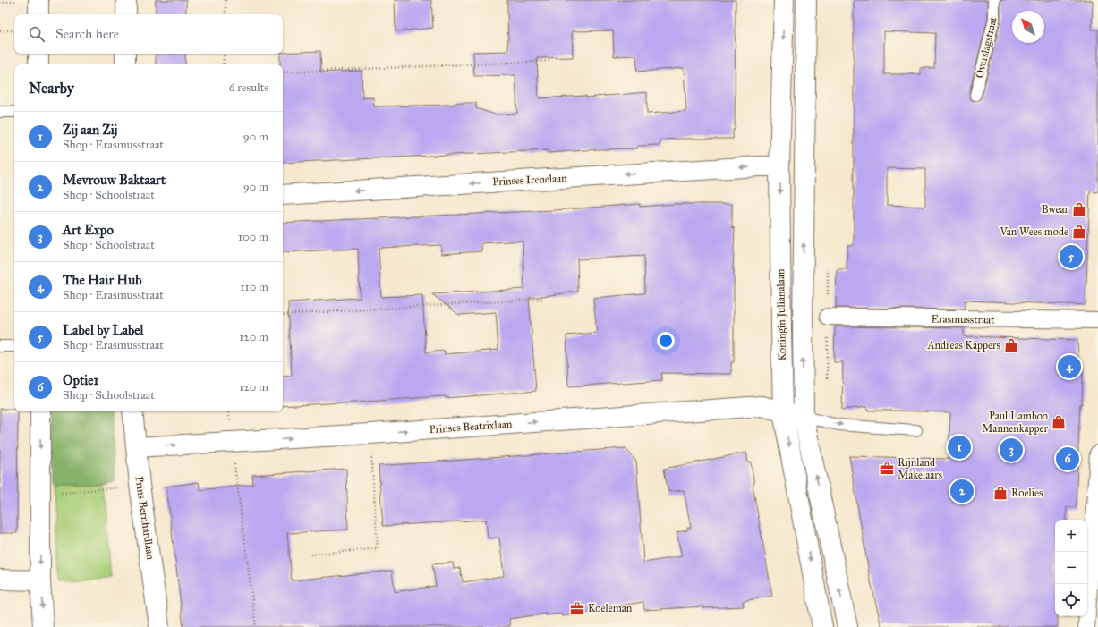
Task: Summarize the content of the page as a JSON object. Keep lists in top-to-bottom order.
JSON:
{
  "streets": {
    "street": [
      "Prinses Irenelaan",
      "Koningin Julianalaan",
      "Erasmusstraat",
      "Prinses Beatrixlaan",
      "Prins Bernhardlaan"
    ],
    "lane": ["Overslagstraat"]
  },
  "crossings": [
    ["Prinses Irenelaan", "Koningin Julianalaan"],
    ["Koningin Julianalaan", "Prinses Beatrixlaan"],
    ["Prinses Beatrixlaan", "Prins Bernhardlaan"]
  ],
  "one_way": ["Prinses Irenelaan", "Prinses Beatrixlaan"],
  "places": {
    "shop": [
      "Bwear",
      "Van Wees mode",
      "Andreas Kappers",
      "Paul Lamboo Mannenkapper",
      "Roelies"
    ],
    "office": ["Rijnland Makelaars", "Koeleman"]
  },
  "north": "top left",
  "page": {
    "search": "Search here",
    "heading": ["Nearby", "6 results"],
    "list": [
      {
        "mark": "1",
        "name": "Zij aan Zij",
        "note": "Shop · Erasmusstraat",
        "value": "90 m"
      },
      {
        "mark": "2",
        "name": "Mevrouw Baktaart",
        "note": "Shop · Schoolstraat",
        "value": "90 m"
      },
      {
        "mark": "3",
        "name": "Art Expo",
        "note": "Shop · Schoolstraat",
        "value": "100 m"
      },
      {
        "mark": "4",
        "name": "The Hair Hub",
        "note": "Shop · Erasmusstraat",
        "value": "110 m"
      },
      {
        "mark": "5",
        "name": "Label by Label",
        "note": "Shop · Erasmusstraat",
        "value": "120 m"
      },
      {
        "mark": "6",
        "name": "Optie1",
        "note": "Shop · Schoolstraat",
        "value": "120 m"
      }
    ],
    "pins": [
      "5",
      "4",
      "1",
      "3",
      "6",
      "2"
    ],
    "map_buttons": ["+", "−"]
  }
}
